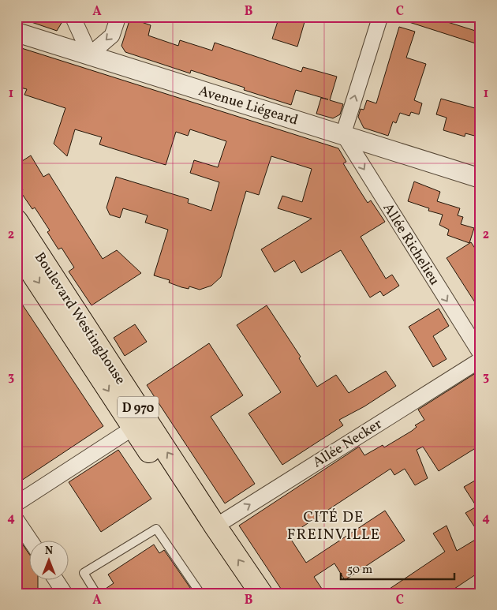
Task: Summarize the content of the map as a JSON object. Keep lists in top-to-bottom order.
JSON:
{
  "streets": {
    "main road": ["Boulevard Westinghouse", "D 970"],
    "street": ["Avenue Liégeard", "Allée Richelieu", "Allée Necker"]
  },
  "crossings": [
    ["Avenue Liégeard", "Allée Richelieu"],
    ["Boulevard Westinghouse", "Allée Necker"]
  ],
  "one_way": ["Allée Richelieu", "Allée Necker"],
  "districts": ["CITÉ DE FREINVILLE"],
  "scale_bar": "50 m",
  "north": "top",
  "grid": {
    "columns": ["A", "B", "C"],
    "rows": [
      "1",
      "2",
      "3",
      "4"
    ]
  }
}
